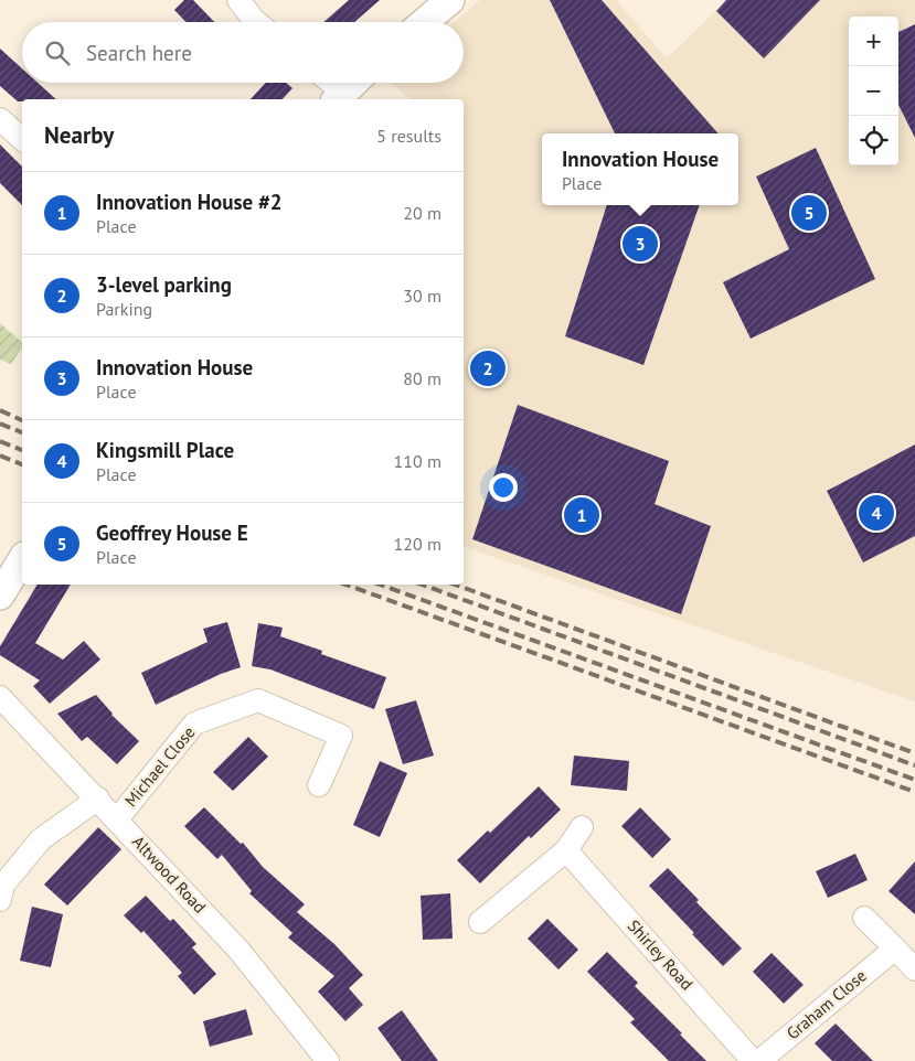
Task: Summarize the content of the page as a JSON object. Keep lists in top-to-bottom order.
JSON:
{
  "streets": {
    "street": [
      "Michael Close",
      "Altwood Road",
      "Shirley Road",
      "Graham Close"
    ]
  },
  "crossings": [
    ["Michael Close", "Altwood Road"]
  ],
  "page": {
    "map_buttons": ["+", "−"],
    "search": "Search here",
    "heading": ["Nearby", "5 results"],
    "popup": ["Innovation House", "Place"],
    "list": [
      {
        "mark": "1",
        "name": "Innovation House #2",
        "note": "Place",
        "value": "20 m"
      },
      {
        "mark": "2",
        "name": "3-level parking",
        "note": "Parking",
        "value": "30 m"
      },
      {
        "mark": "3",
        "name": "Innovation House",
        "note": "Place",
        "value": "80 m"
      },
      {
        "mark": "4",
        "name": "Kingsmill Place",
        "note": "Place",
        "value": "110 m"
      },
      {
        "mark": "5",
        "name": "Geoffrey House E",
        "note": "Place",
        "value": "120 m"
      }
    ],
    "pins": [
      "5",
      "3",
      "2",
      "4",
      "1"
    ]
  }
}
